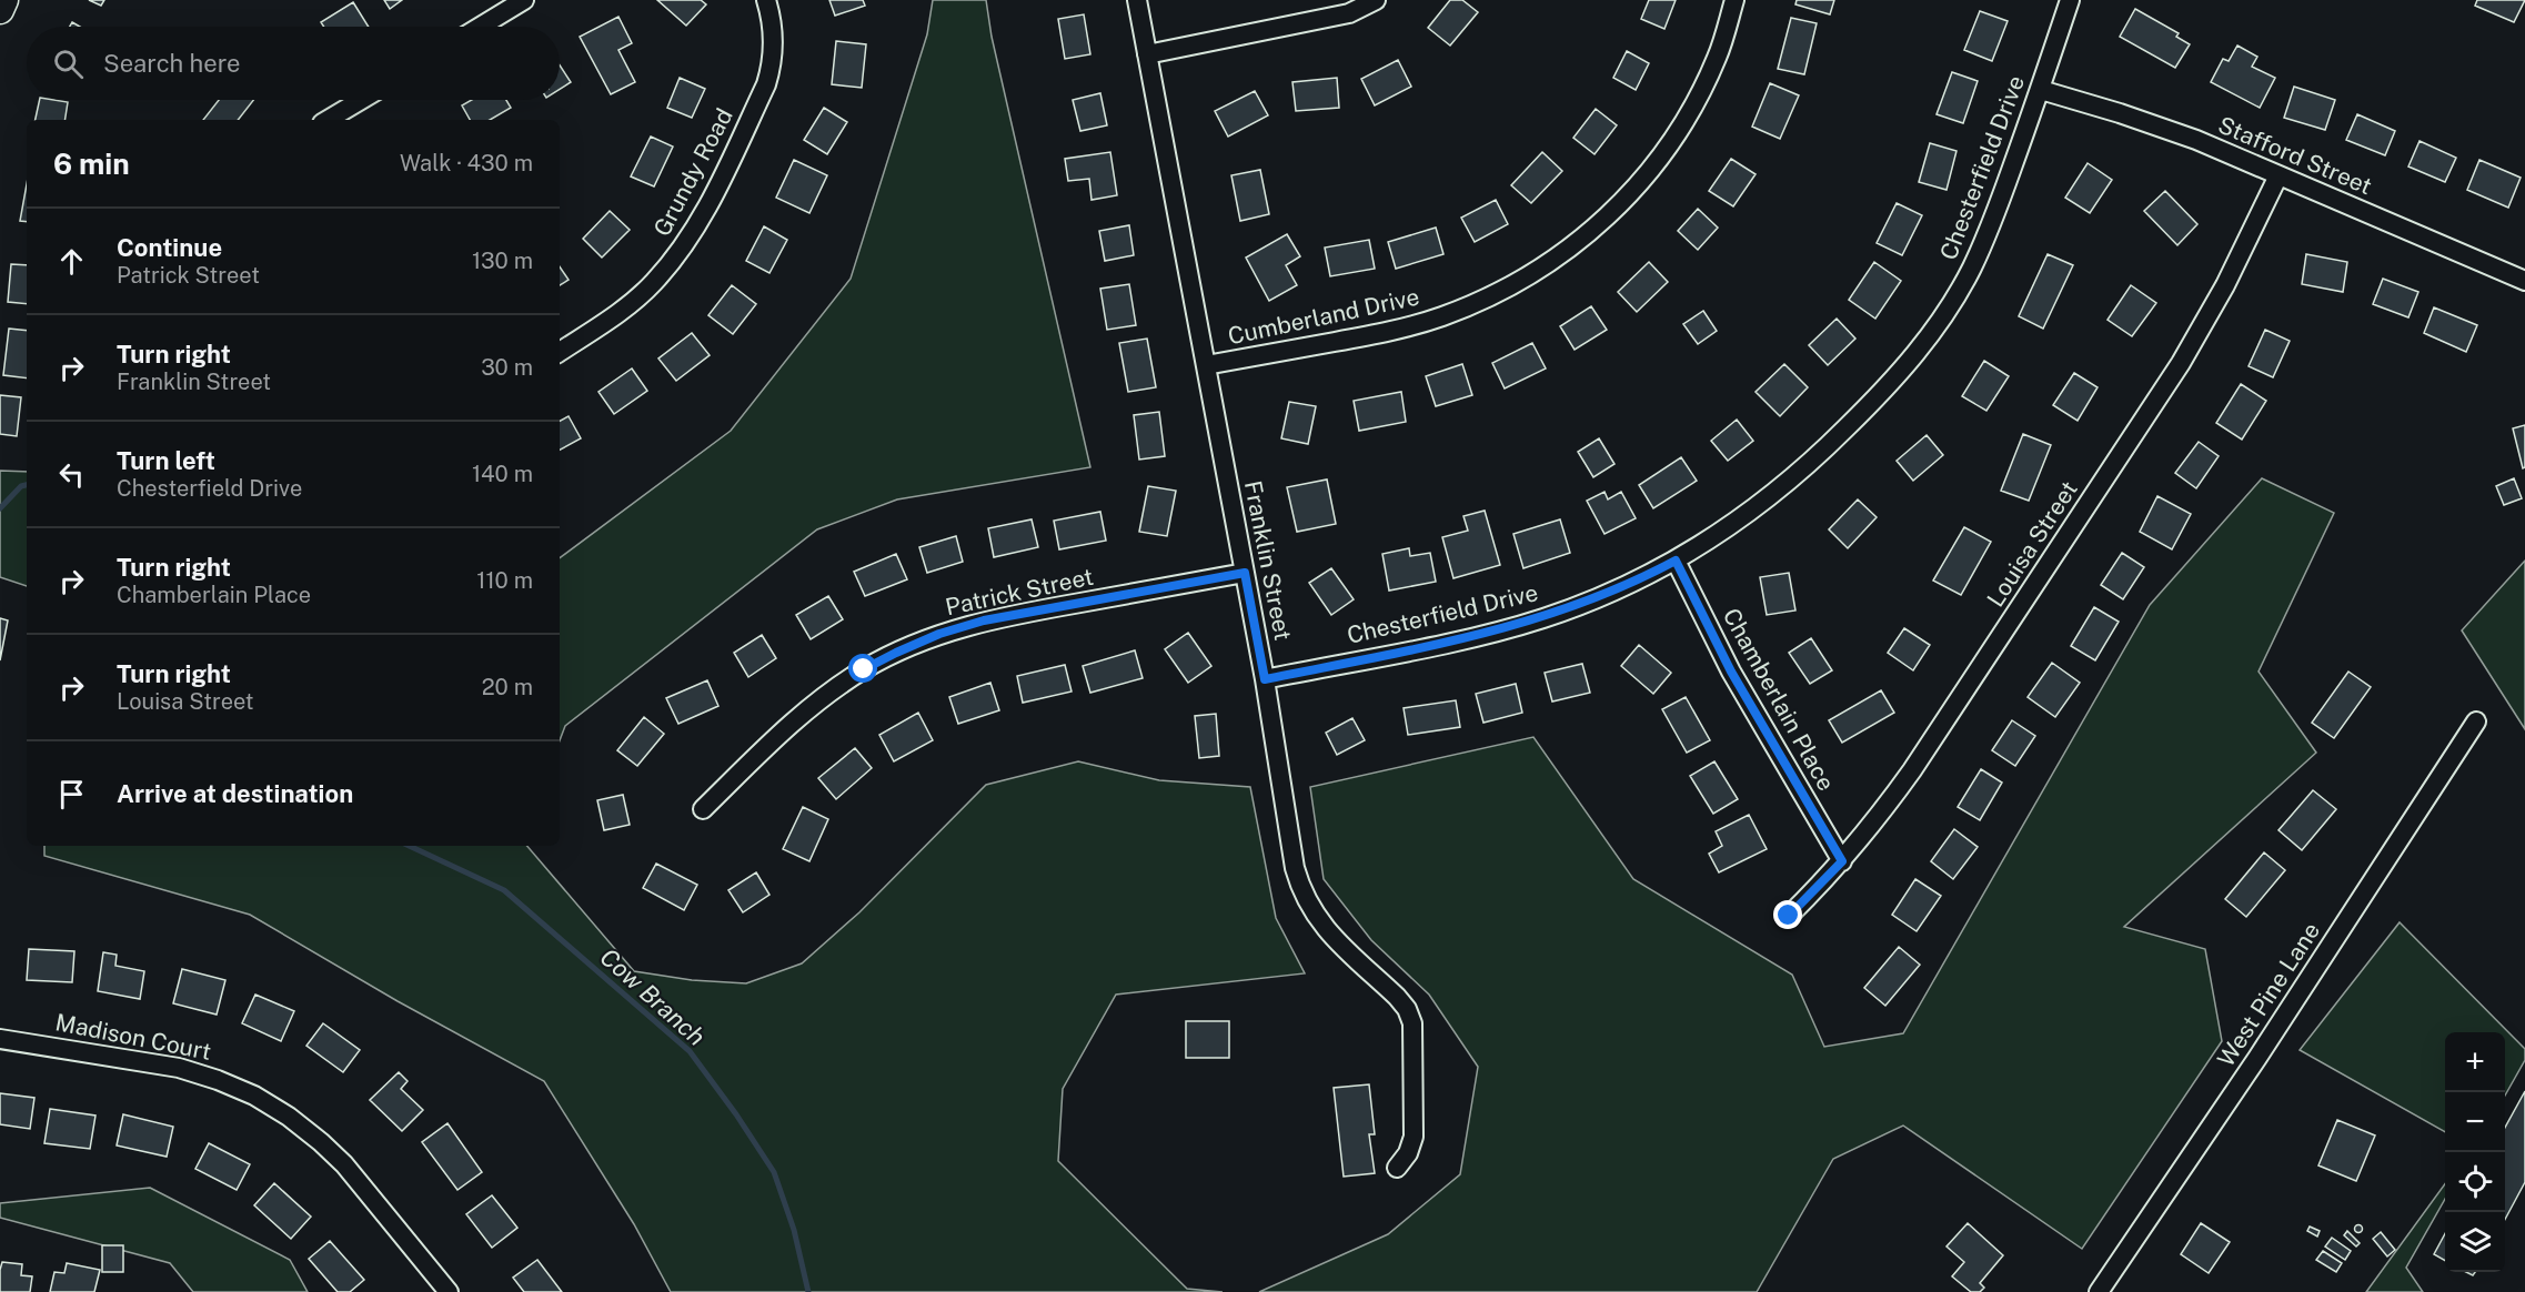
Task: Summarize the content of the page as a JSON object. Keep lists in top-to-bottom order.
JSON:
{
  "streets": {
    "street": [
      "Stafford Street",
      "Chesterfield Drive",
      "Grundy Road",
      "Cumberland Drive",
      "Louisa Street",
      "Franklin Street",
      "Patrick Street",
      "Chamberlain Place",
      "West Pine Lane",
      "Madison Court"
    ]
  },
  "crossings": [
    ["Stafford Street", "Chesterfield Drive"],
    ["Stafford Street", "Louisa Street"],
    ["Chesterfield Drive", "Franklin Street"],
    ["Chesterfield Drive", "Chamberlain Place"],
    ["Cumberland Drive", "Franklin Street"],
    ["Louisa Street", "Chamberlain Place"],
    ["Franklin Street", "Patrick Street"]
  ],
  "water": ["Cow Branch"],
  "page": {
    "search": "Search here",
    "heading": ["6 min", "Walk · 430 m"],
    "list": [
      ["Continue", "Patrick Street", "130 m"],
      ["Turn right", "Franklin Street", "30 m"],
      ["Turn left", "Chesterfield Drive", "140 m"],
      ["Turn right", "Chamberlain Place", "110 m"],
      ["Turn right", "Louisa Street", "20 m"],
      "Arrive at destination"
    ],
    "map_buttons": ["+", "−"]
  }
}
